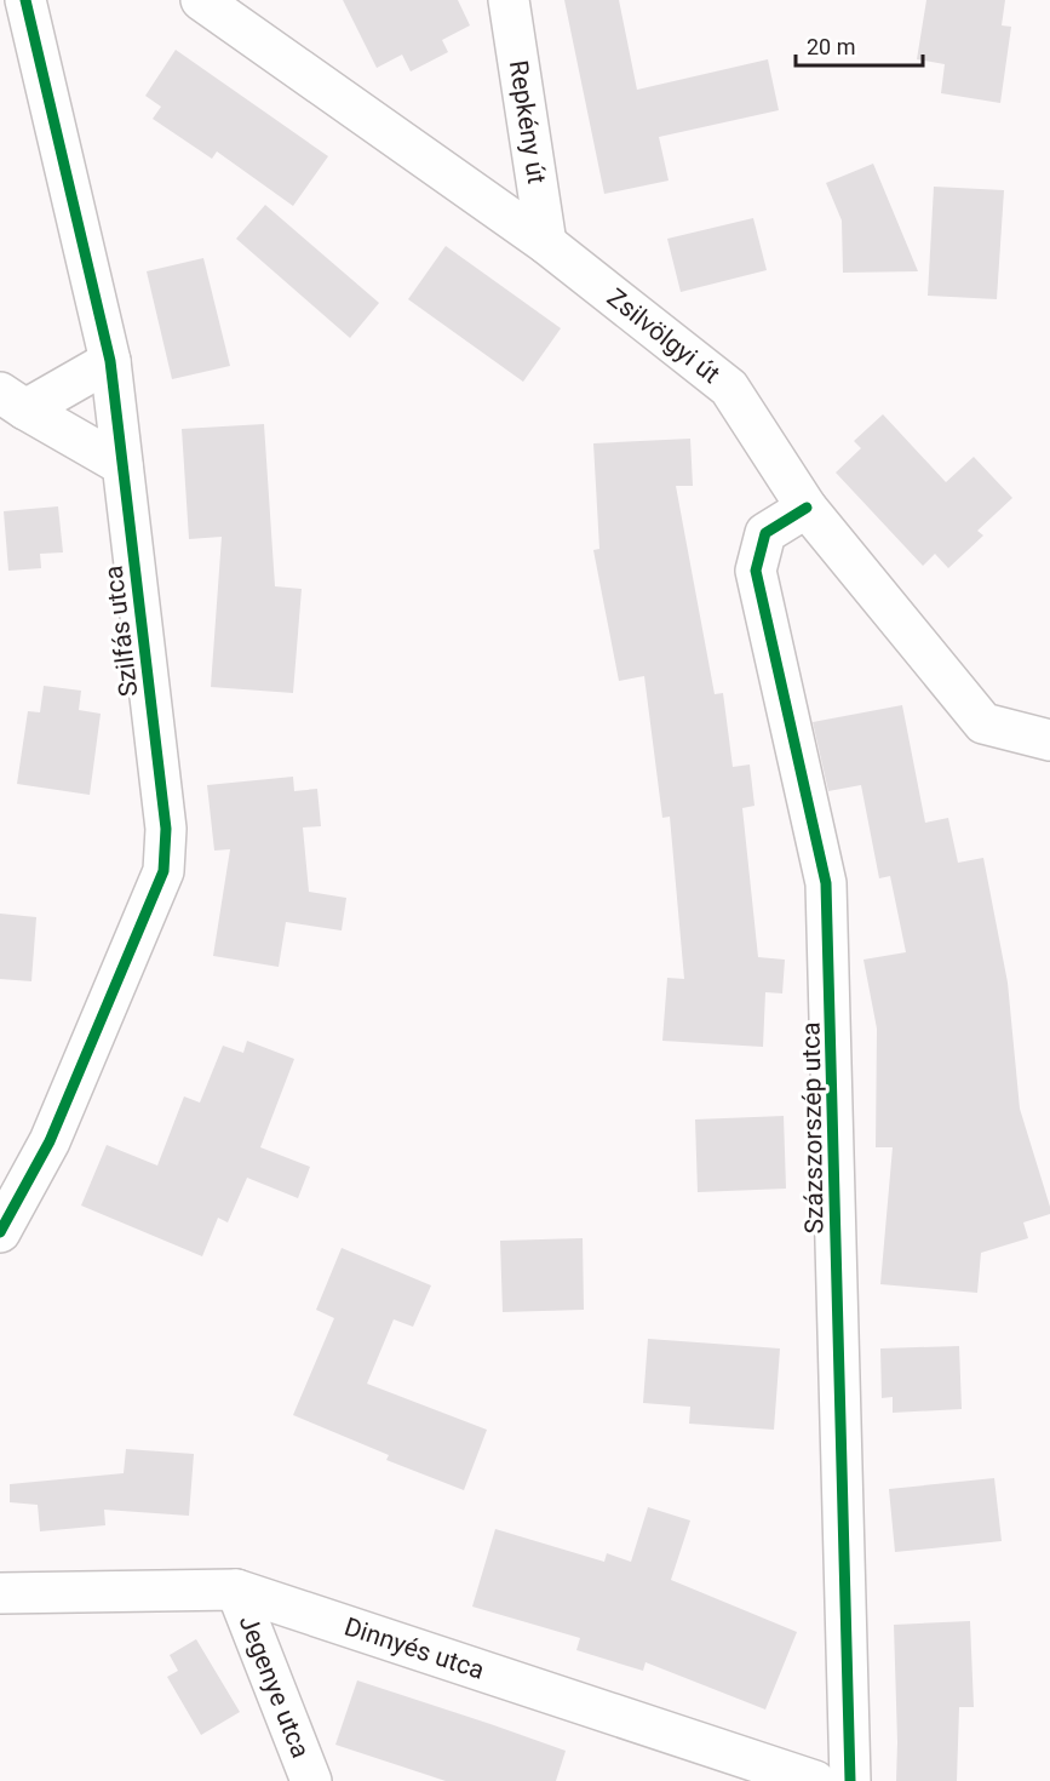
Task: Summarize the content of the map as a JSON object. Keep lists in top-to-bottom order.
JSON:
{
  "streets": {
    "street": [
      "Repkény út",
      "Zsilvölgyi út",
      "Szilfás utca",
      "Százszorszép utca",
      "Dinnyés utca",
      "Jegenye utca"
    ]
  },
  "crossings": [
    ["Repkény út", "Zsilvölgyi út"],
    ["Zsilvölgyi út", "Százszorszép utca"],
    ["Dinnyés utca", "Jegenye utca"]
  ],
  "scale_bar": "20 m"
}
